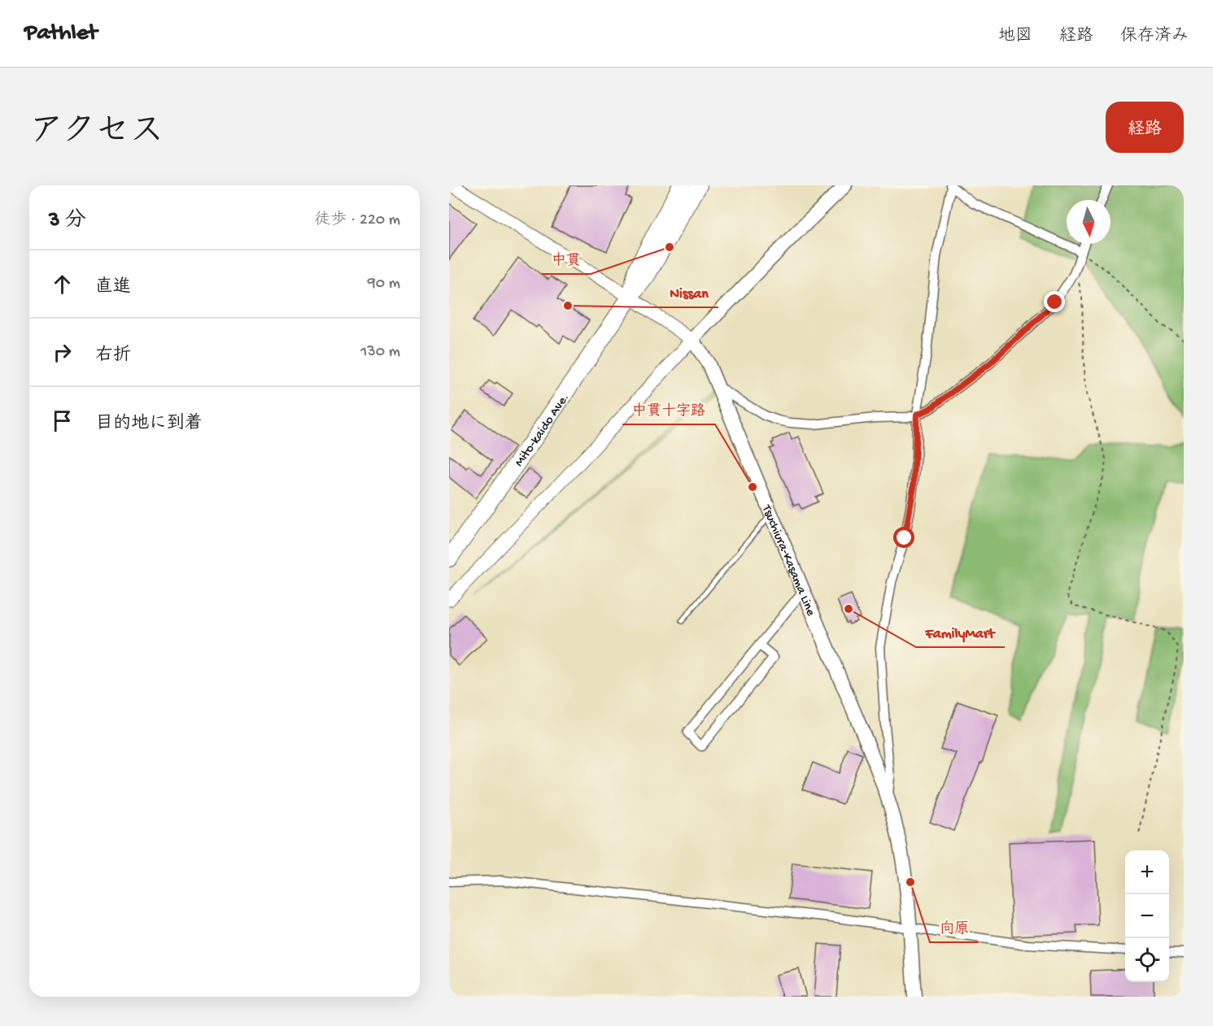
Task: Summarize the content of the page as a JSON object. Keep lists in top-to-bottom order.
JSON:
{
  "streets": {
    "highway": ["Mito-kaido Ave."],
    "main road": ["Tsuchiura-Kasama Line"]
  },
  "places": [
    "中貫",
    "Nissan",
    "中貫十字路",
    "FamilyMart",
    "向原"
  ],
  "north": "bottom",
  "page": {
    "header": "Pathlet",
    "nav": ["地図", "経路", "保存済み"],
    "title": "アクセス",
    "buttons": "経路",
    "heading": ["3 分", "徒歩 · 220 m"],
    "list": [
      ["直進", "90 m"],
      ["右折", "130 m"],
      "目的地に到着"
    ],
    "map_buttons": ["+", "−"]
  }
}
